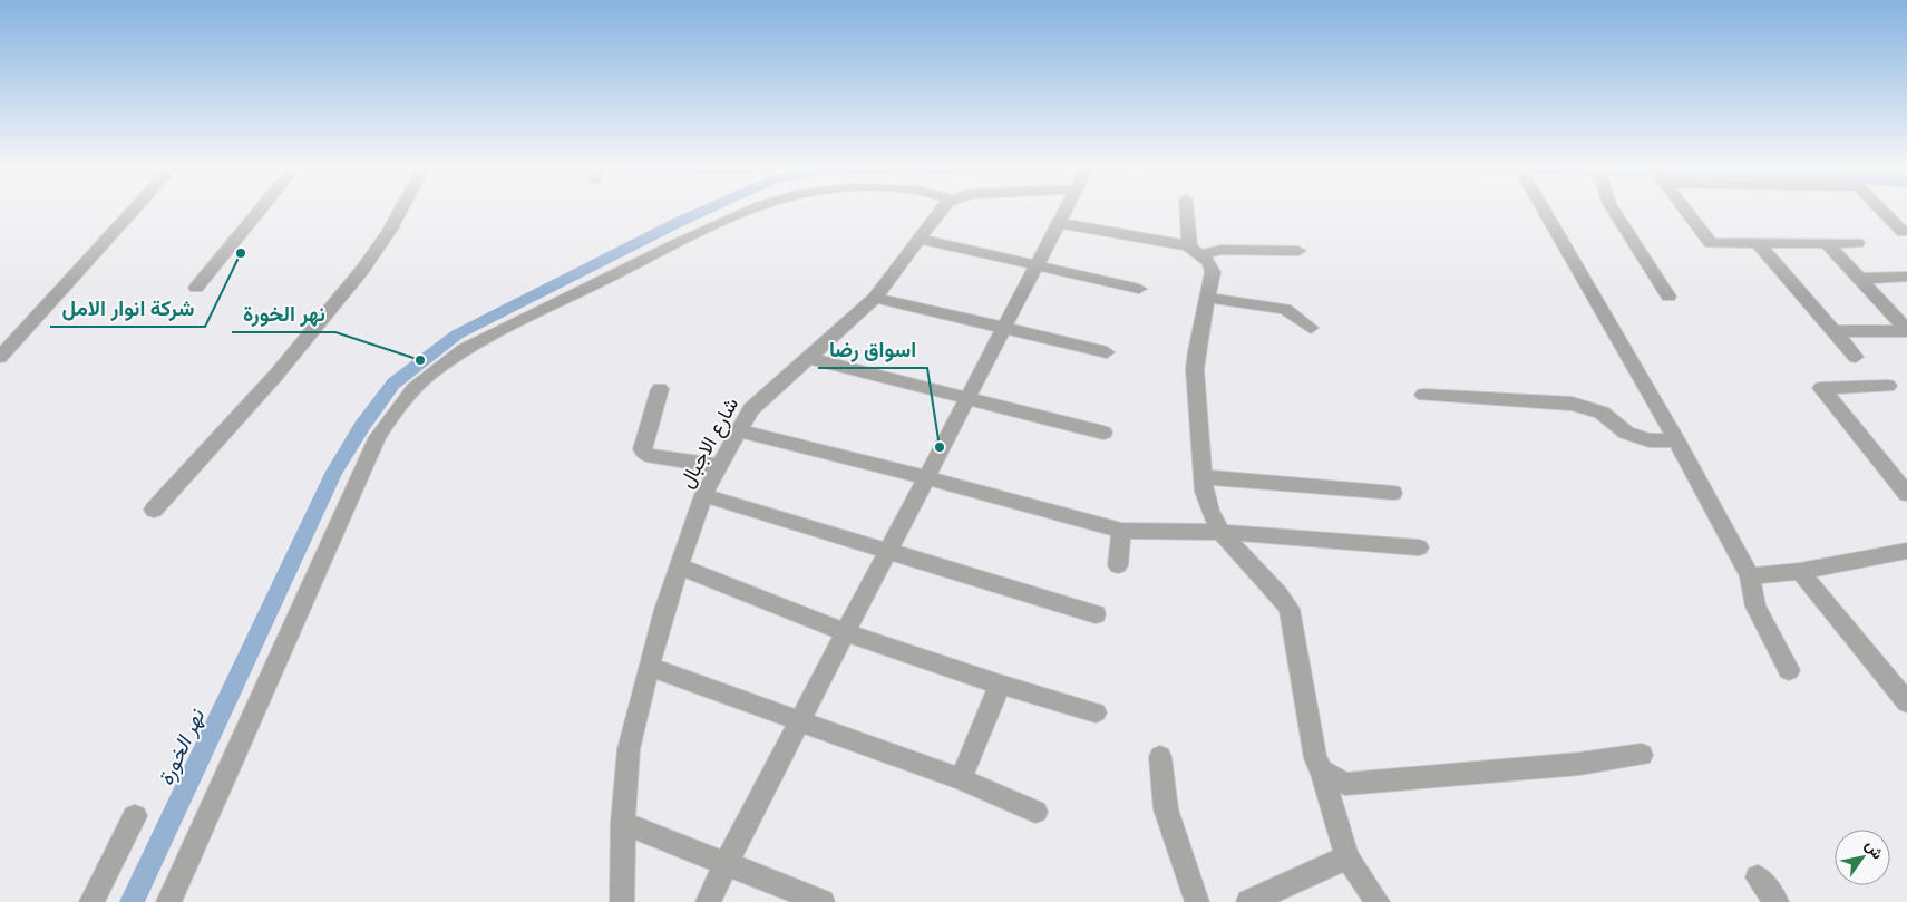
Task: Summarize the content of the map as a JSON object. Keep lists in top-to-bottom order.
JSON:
{
  "streets": {
    "street": ["شارع الاجبال"]
  },
  "water": ["نهر الخورة"],
  "places": ["شركة انوار الامل", "نهر الخورة", "اسواق رضا"],
  "north": "top right"
}
